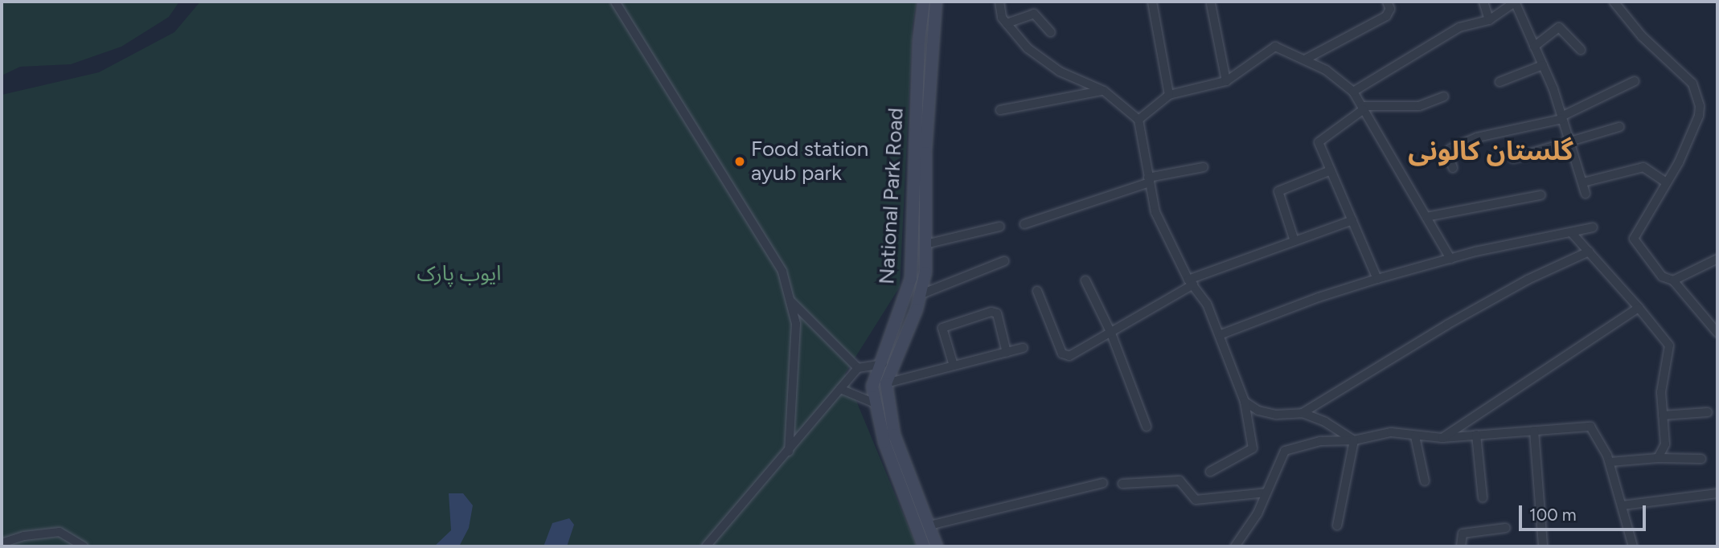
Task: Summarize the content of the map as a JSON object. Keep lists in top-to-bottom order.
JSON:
{
  "streets": {
    "main road": ["National Park Road"]
  },
  "districts": ["گلستان کالونی"],
  "parks": ["ایوب پارک"],
  "places": ["Food station ayub park"],
  "scale_bar": "100 m"
}
